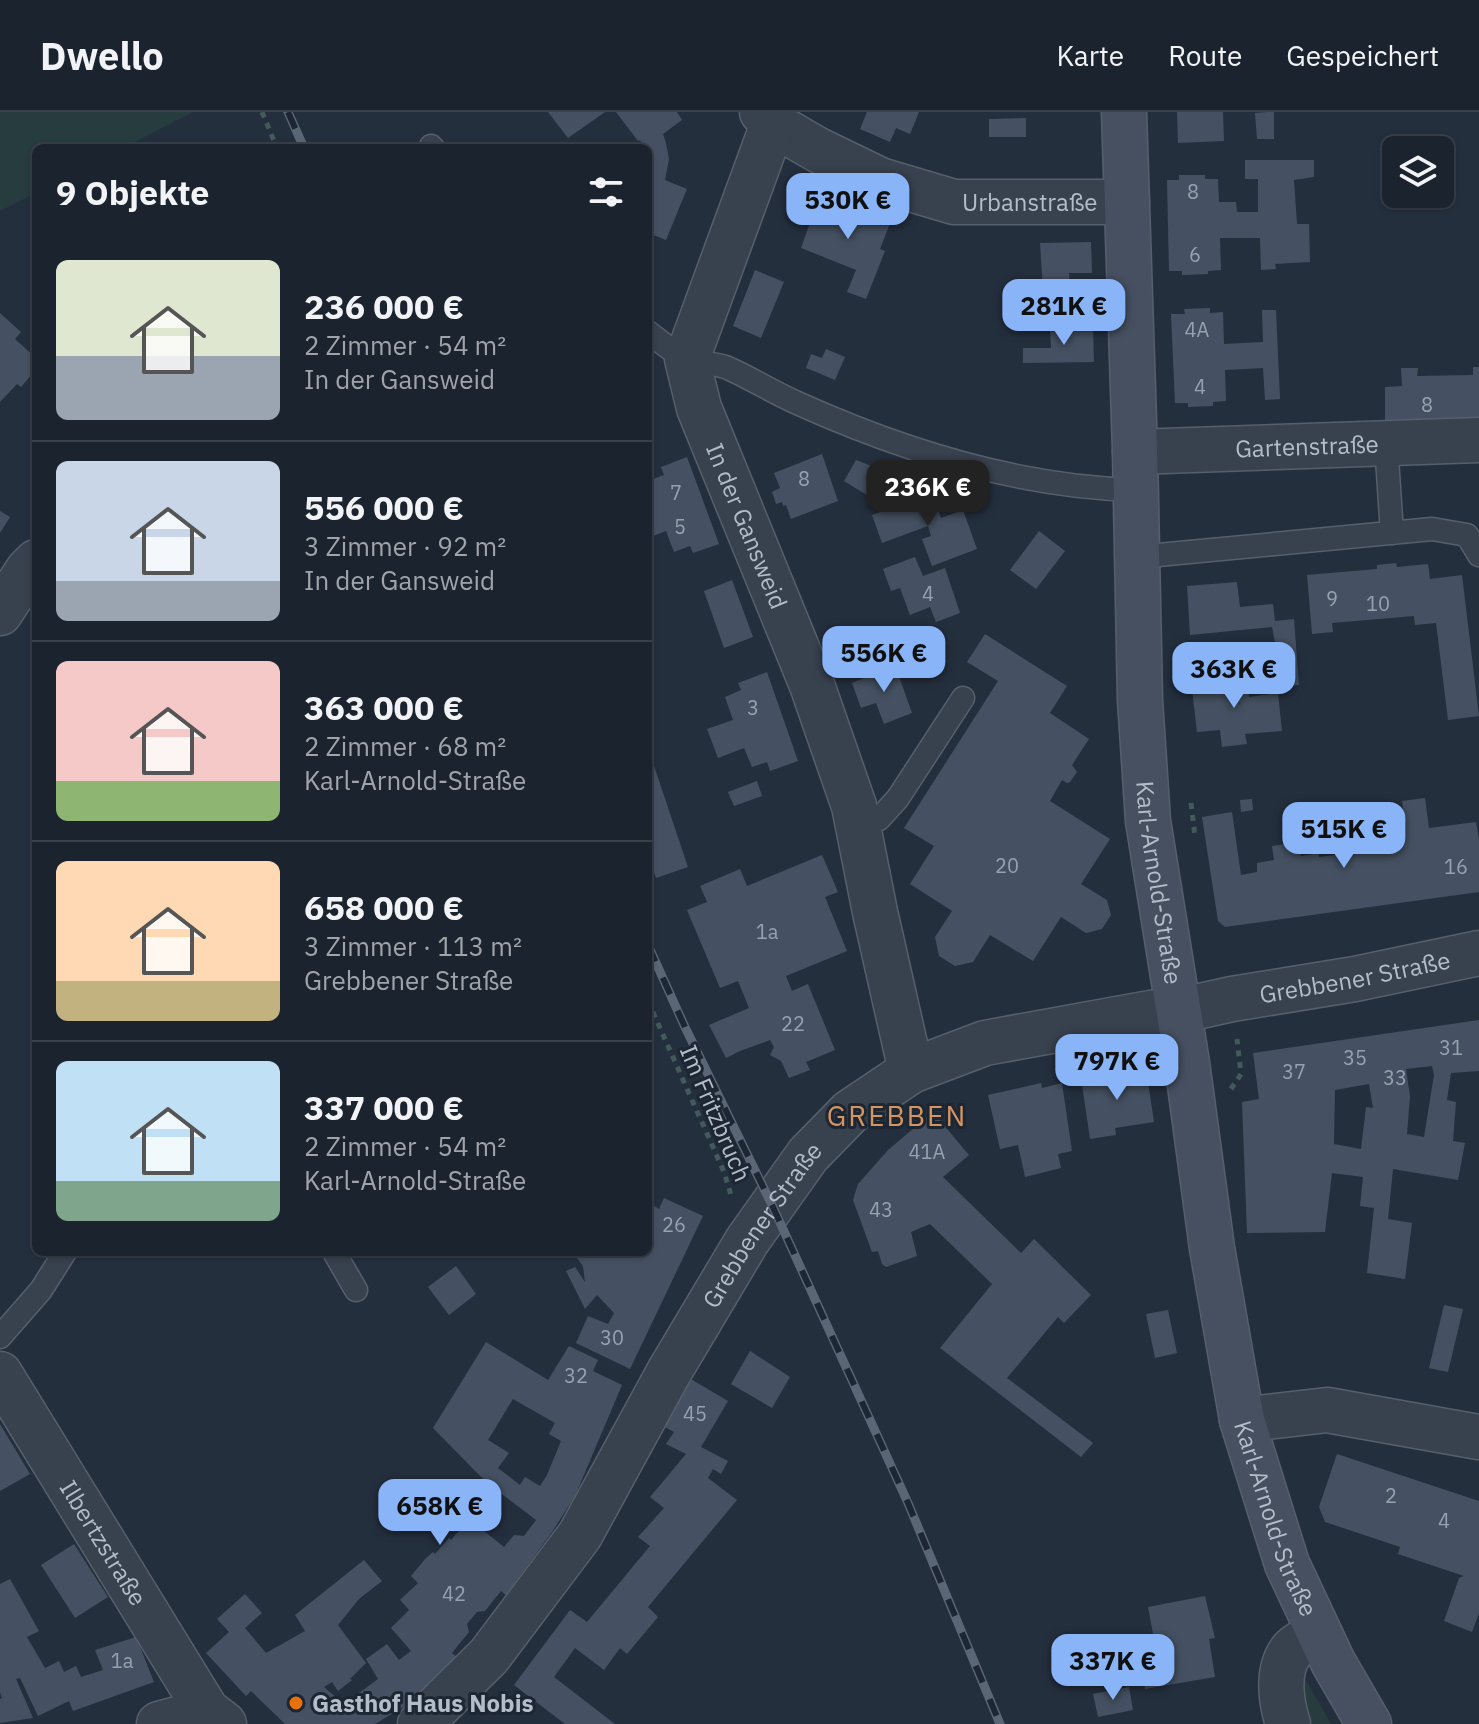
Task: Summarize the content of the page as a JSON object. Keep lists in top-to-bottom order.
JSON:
{
  "streets": {
    "main road": ["Karl-Arnold-Straße"],
    "street": [
      "Urbanstraße",
      "Gartenstraße",
      "In der Gansweid",
      "Grebbener Straße",
      "Ilbertzstraße"
    ],
    "path": ["Im Fritzbruch"]
  },
  "crossings": [
    ["Urbanstraße", "Karl-Arnold-Straße"],
    ["Gartenstraße", "Karl-Arnold-Straße"],
    ["In der Gansweid", "Grebbener Straße"],
    ["Karl-Arnold-Straße", "Grebbener Straße"],
    ["Grebbener Straße", "Im Fritzbruch"]
  ],
  "districts": ["GREBBEN"],
  "places": ["Gasthof Haus Nobis"],
  "house_numbers": [
    "8",
    "6",
    "4A",
    "4",
    "8",
    "8",
    "7",
    "5",
    "4",
    "9",
    "10",
    "3",
    "20",
    "16",
    "1a",
    "22",
    "31",
    "35",
    "37",
    "33",
    "41A",
    "43",
    "26",
    "30",
    "32",
    "45",
    "2",
    "4",
    "42",
    "1a"
  ],
  "page": {
    "header": "Dwello",
    "nav": ["Karte", "Route", "Gespeichert"],
    "heading": "9 Objekte",
    "price": [
      "530K €",
      "281K €",
      "236K €",
      "556K €",
      "363K €",
      "515K €",
      "797K €",
      "658K €",
      "337K €"
    ],
    "list": [
      {
        "name": "236 000 €",
        "note": "2 Zimmer · 54 m² · In der Gansweid"
      },
      {
        "name": "556 000 €",
        "note": "3 Zimmer · 92 m² · In der Gansweid"
      },
      {
        "name": "363 000 €",
        "note": "2 Zimmer · 68 m² · Karl-Arnold-Straße"
      },
      {
        "name": "658 000 €",
        "note": "3 Zimmer · 113 m² · Grebbener Straße"
      },
      {
        "name": "337 000 €",
        "note": "2 Zimmer · 54 m² · Karl-Arnold-Straße"
      }
    ]
  }
}
